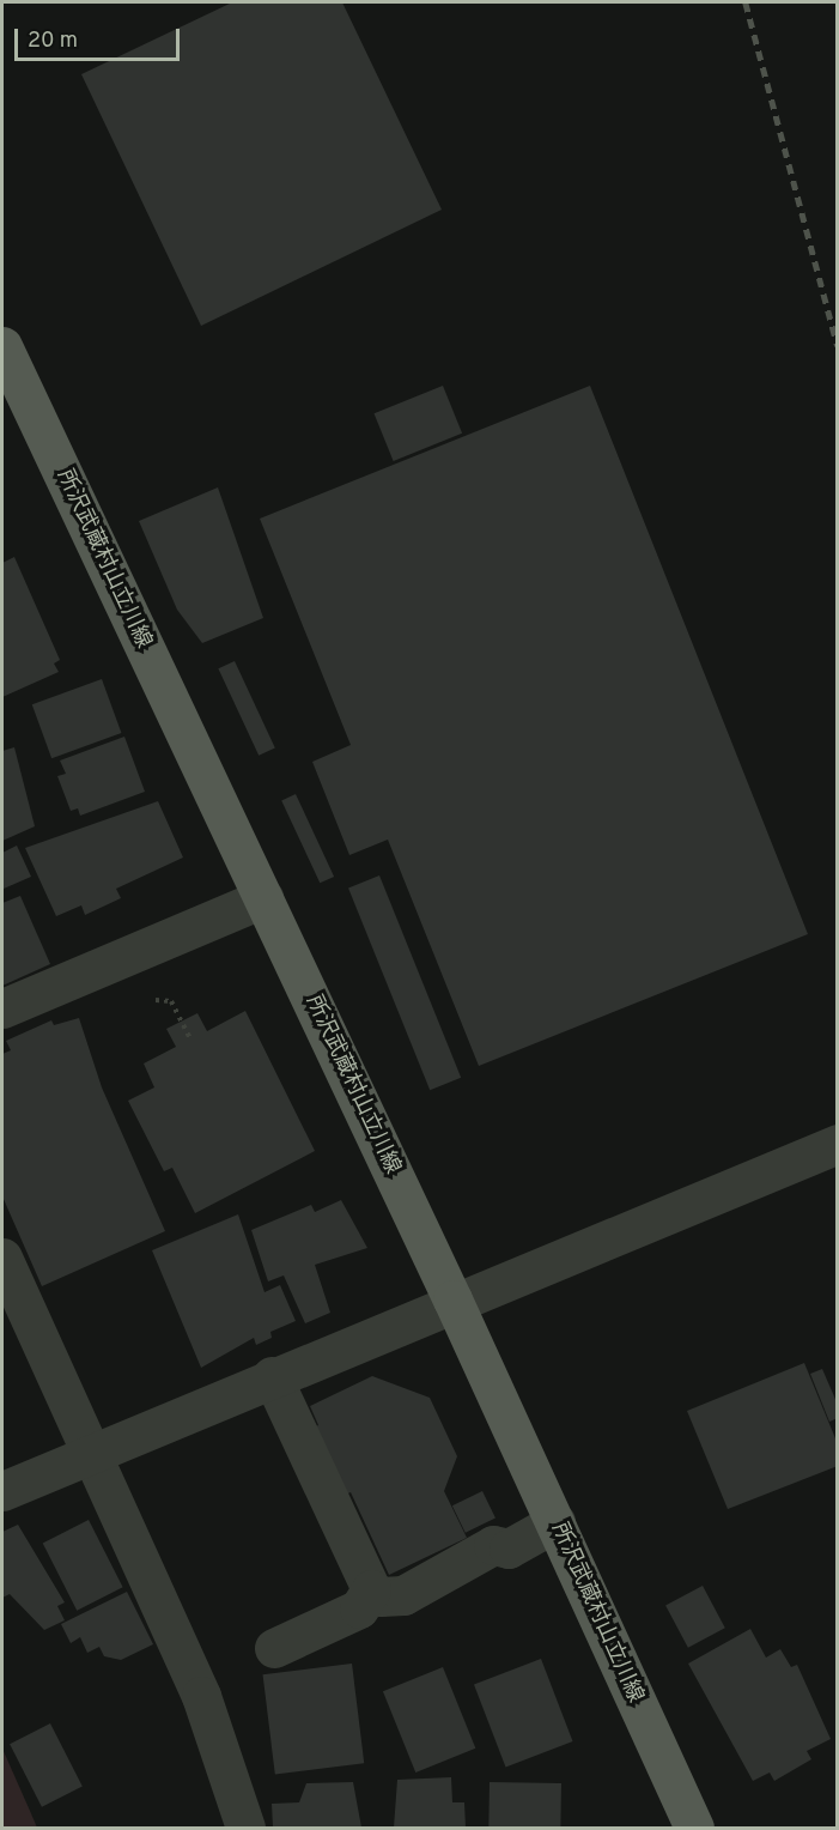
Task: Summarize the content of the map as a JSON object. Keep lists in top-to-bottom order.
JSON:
{
  "streets": {
    "main road": ["所沢武蔵村山立川線"]
  },
  "scale_bar": "20 m"
}
